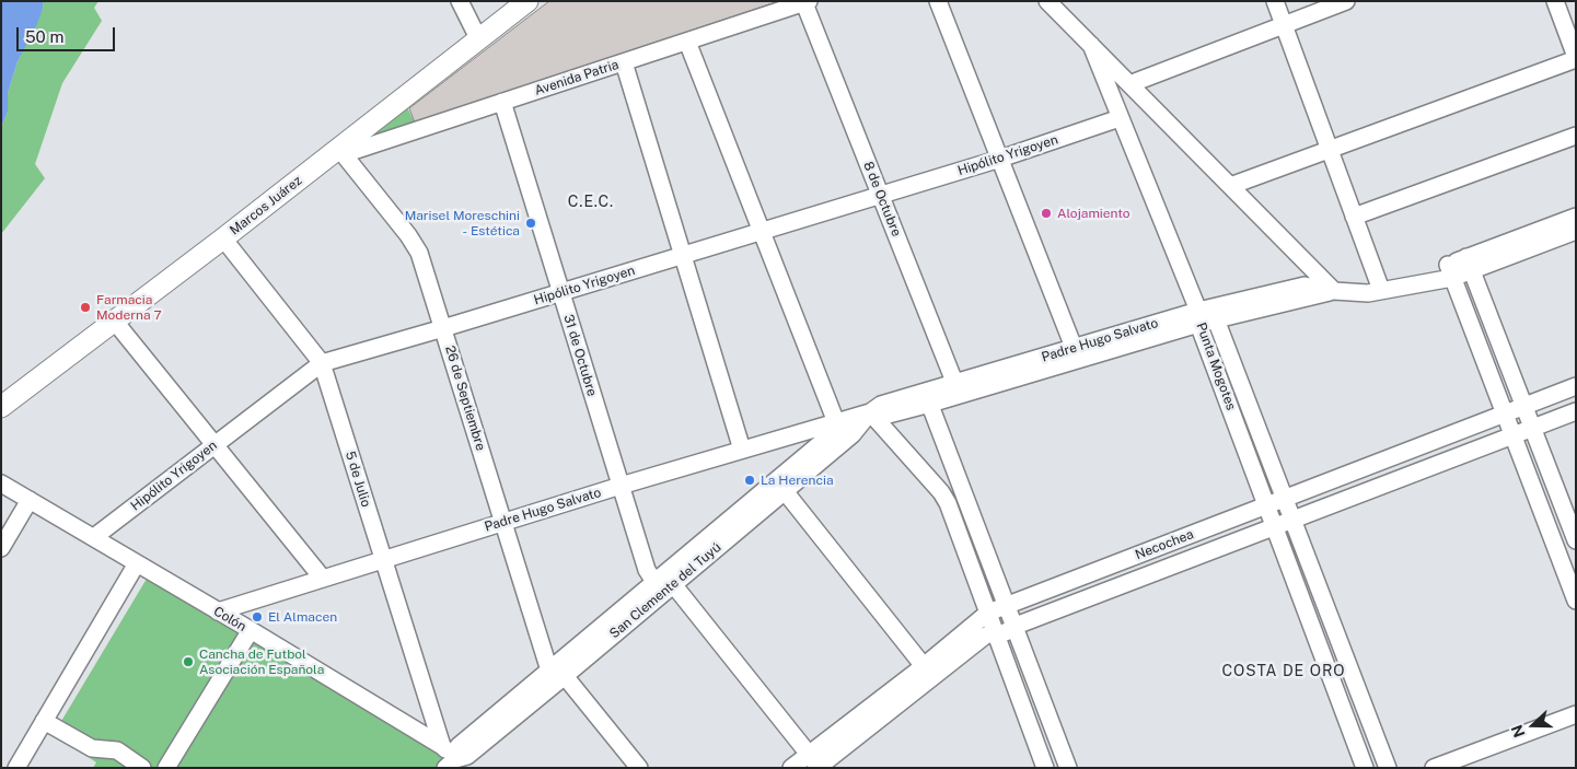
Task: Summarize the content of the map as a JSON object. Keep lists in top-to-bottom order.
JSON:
{
  "streets": {
    "main road": ["Marcos Juárez"],
    "street": [
      "Avenida Patria",
      "Hipólito Yrigoyen",
      "8 de Octubre",
      "Padre Hugo Salvato",
      "31 de Octubre",
      "Punta Mogotes",
      "26 de Septiembre",
      "5 de Julio",
      "Necochea",
      "San Clemente del Tuyú",
      "Colón"
    ]
  },
  "crossings": [
    ["Avenida Patria", "8 de Octubre"],
    ["Avenida Patria", "Marcos Juárez"],
    ["Avenida Patria", "31 de Octubre"],
    ["Avenida Patria", "26 de Septiembre"],
    ["Hipólito Yrigoyen", "8 de Octubre"],
    ["Hipólito Yrigoyen", "31 de Octubre"],
    ["Hipólito Yrigoyen", "26 de Septiembre"],
    ["Hipólito Yrigoyen", "5 de Julio"],
    ["Hipólito Yrigoyen", "Colón"],
    ["8 de Octubre", "Padre Hugo Salvato"],
    ["Marcos Juárez", "26 de Septiembre"],
    ["Marcos Juárez", "5 de Julio"],
    ["Padre Hugo Salvato", "31 de Octubre"],
    ["Padre Hugo Salvato", "Punta Mogotes"],
    ["Padre Hugo Salvato", "26 de Septiembre"],
    ["Padre Hugo Salvato", "5 de Julio"],
    ["Padre Hugo Salvato", "San Clemente del Tuyú"],
    ["Padre Hugo Salvato", "Colón"],
    ["31 de Octubre", "San Clemente del Tuyú"],
    ["Punta Mogotes", "Necochea"],
    ["26 de Septiembre", "San Clemente del Tuyú"],
    ["5 de Julio", "Colón"],
    ["San Clemente del Tuyú", "Colón"]
  ],
  "districts": ["C.E.C.", "COSTA DE ORO"],
  "places": [
    "Alojamiento",
    "Marisel Moreschini - Estética",
    "Farmacia Moderna 7",
    "La Herencia",
    "El Almacen",
    "Cancha de Futbol Asociación Española"
  ],
  "scale_bar": "50 m",
  "north": "left"
}
